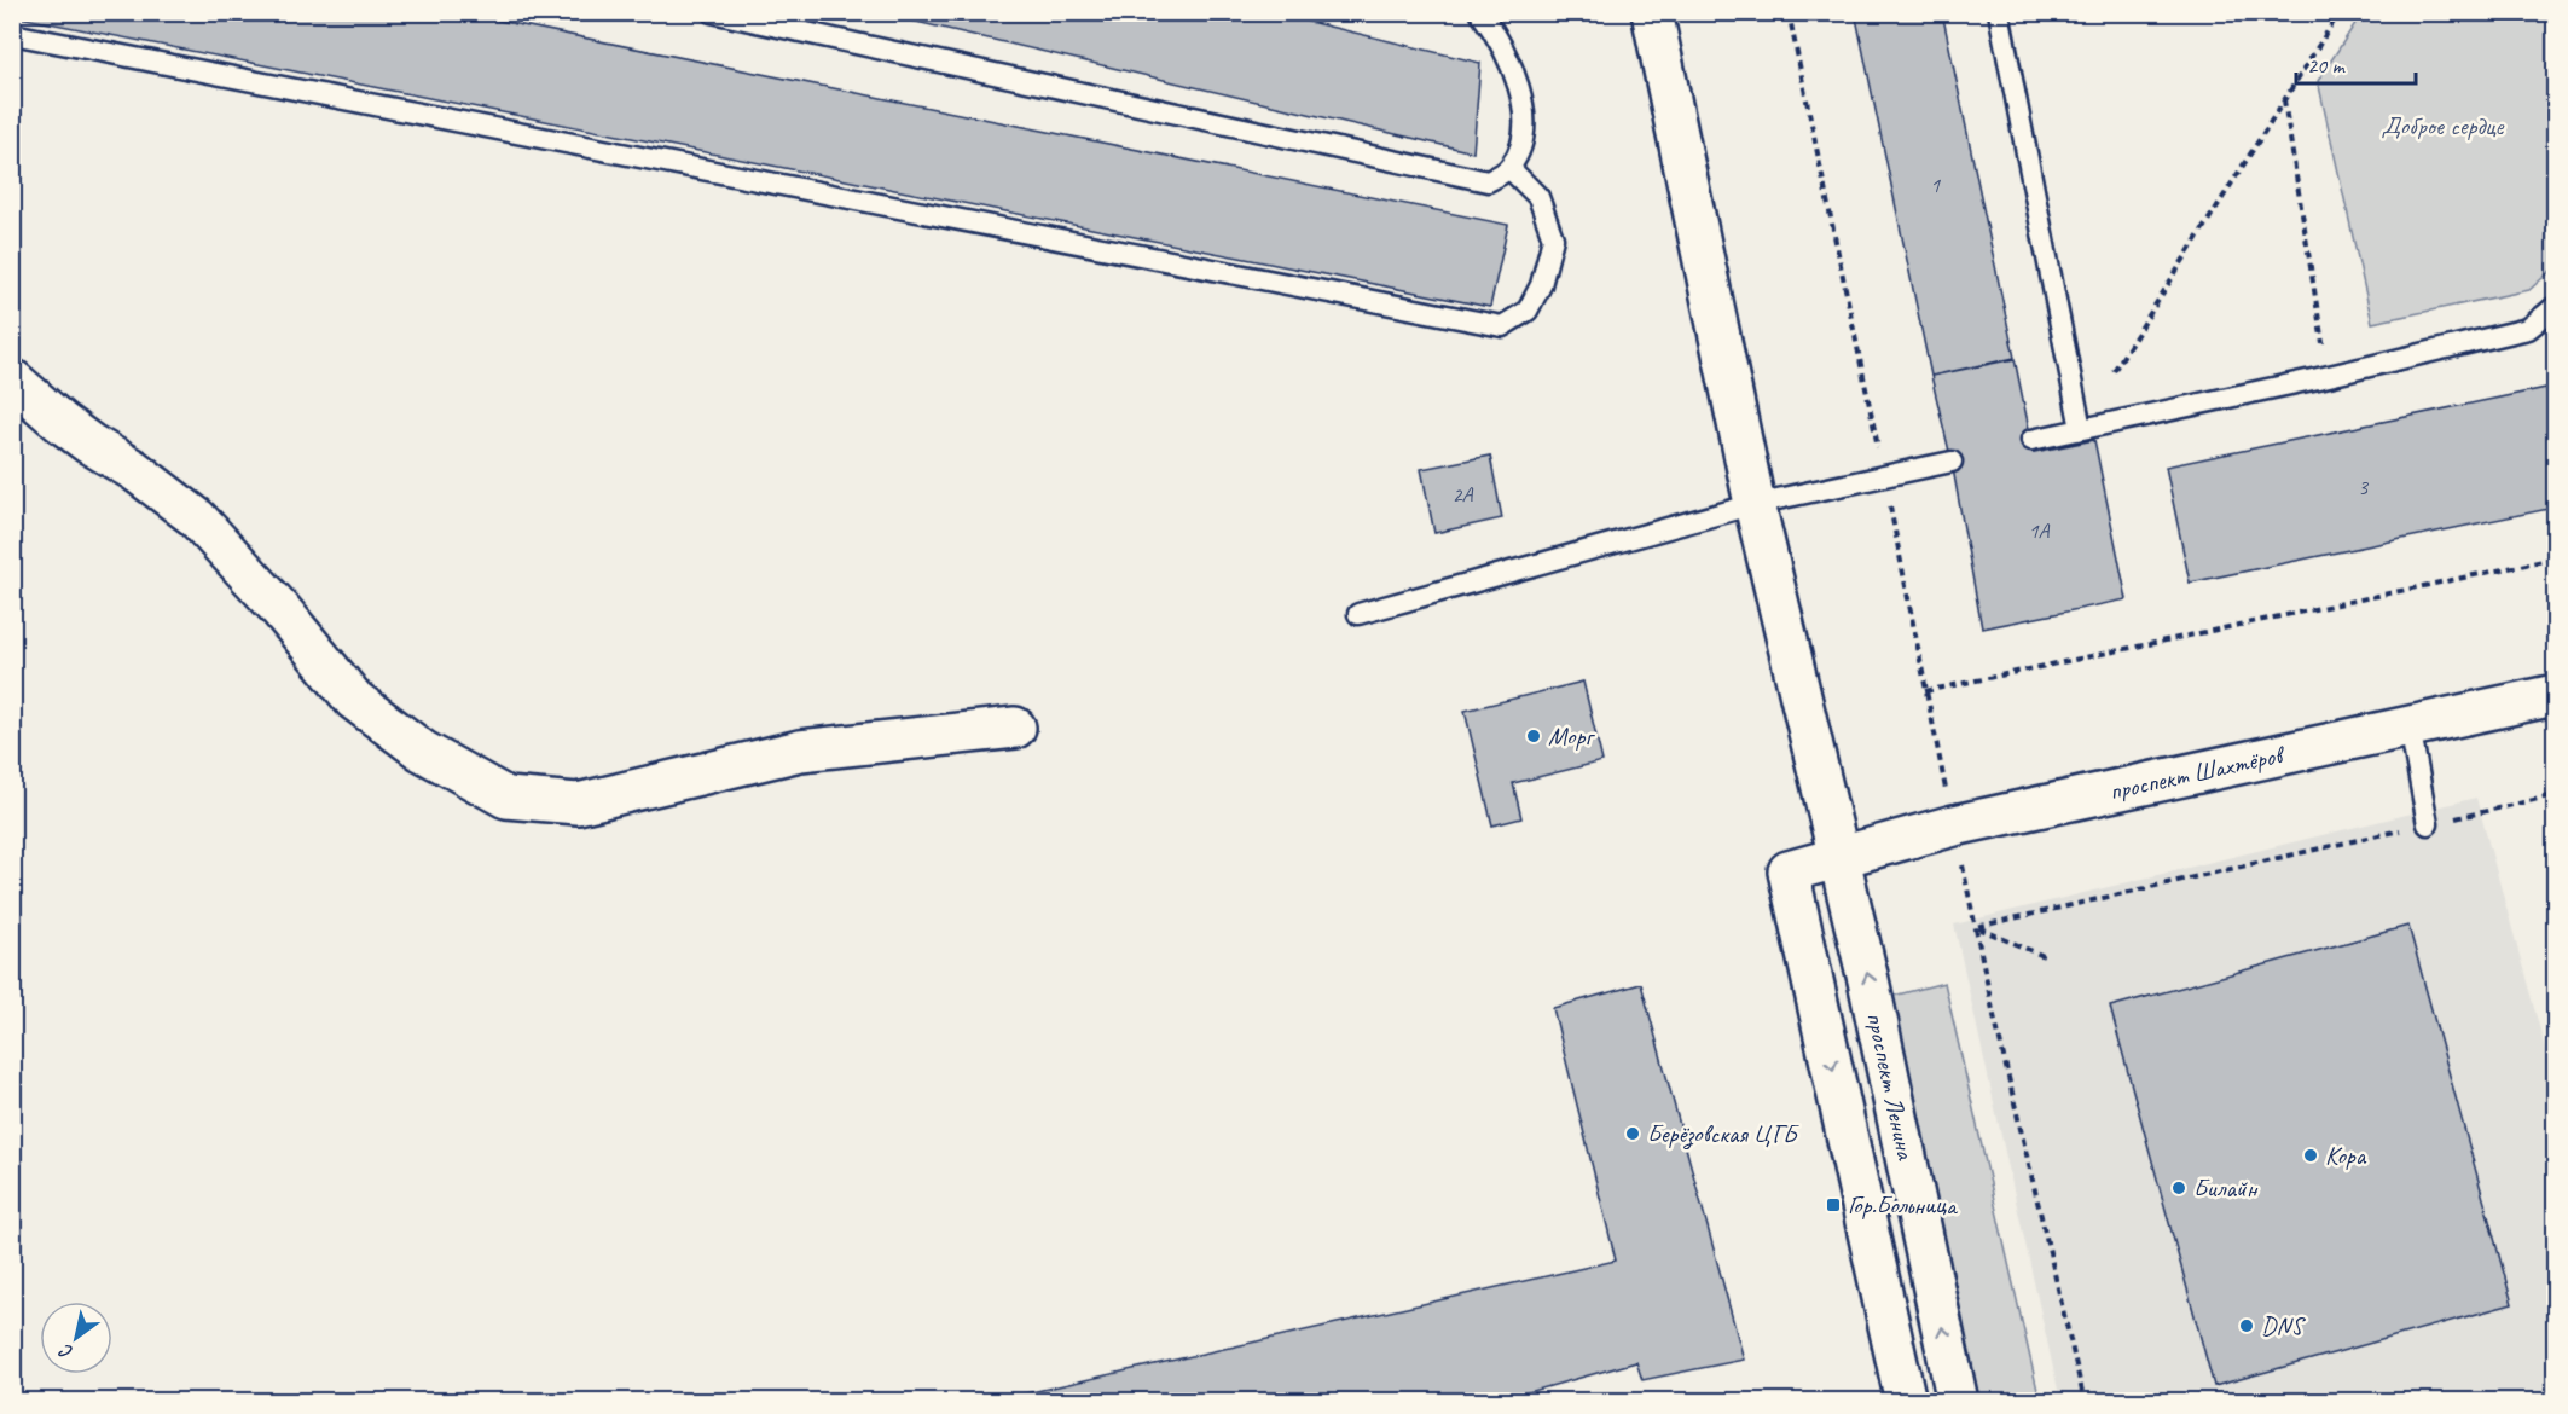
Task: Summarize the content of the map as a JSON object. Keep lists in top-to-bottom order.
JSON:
{
  "streets": {
    "street": ["проспект Шахтёров", "проспект Ленина"]
  },
  "crossings": [
    ["проспект Шахтёров", "проспект Ленина"]
  ],
  "parks": ["Доброе сердце"],
  "places": {
    "other": [
      "Морг",
      "Берёзовская ЦГБ",
      "Кора",
      "Билайн",
      "DNS"
    ],
    "transit": ["Гор.Больница"]
  },
  "house_numbers": [
    "1",
    "3",
    "2А",
    "1А"
  ],
  "scale_bar": "20 m",
  "north": "bottom left"
}
